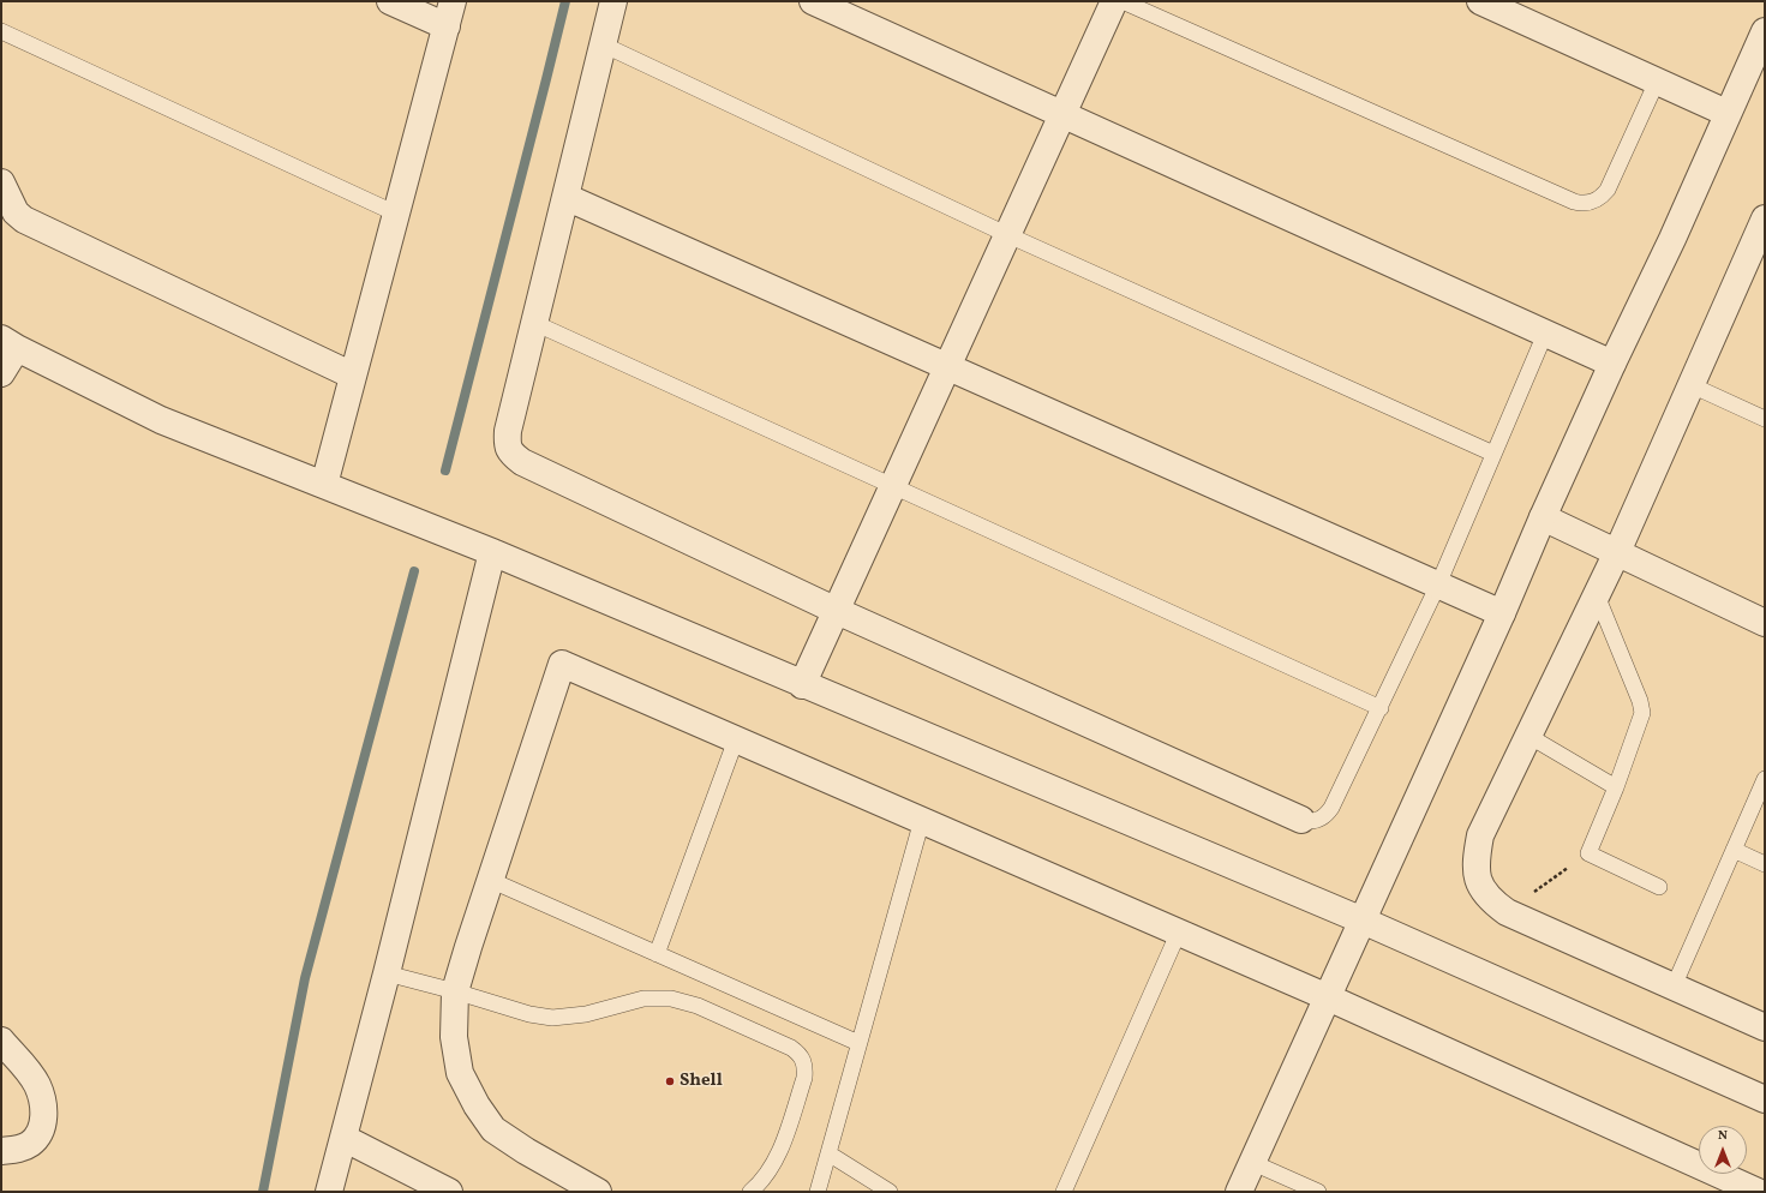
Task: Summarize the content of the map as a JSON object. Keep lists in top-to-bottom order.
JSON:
{
  "places": ["Shell"],
  "north": "top"
}
